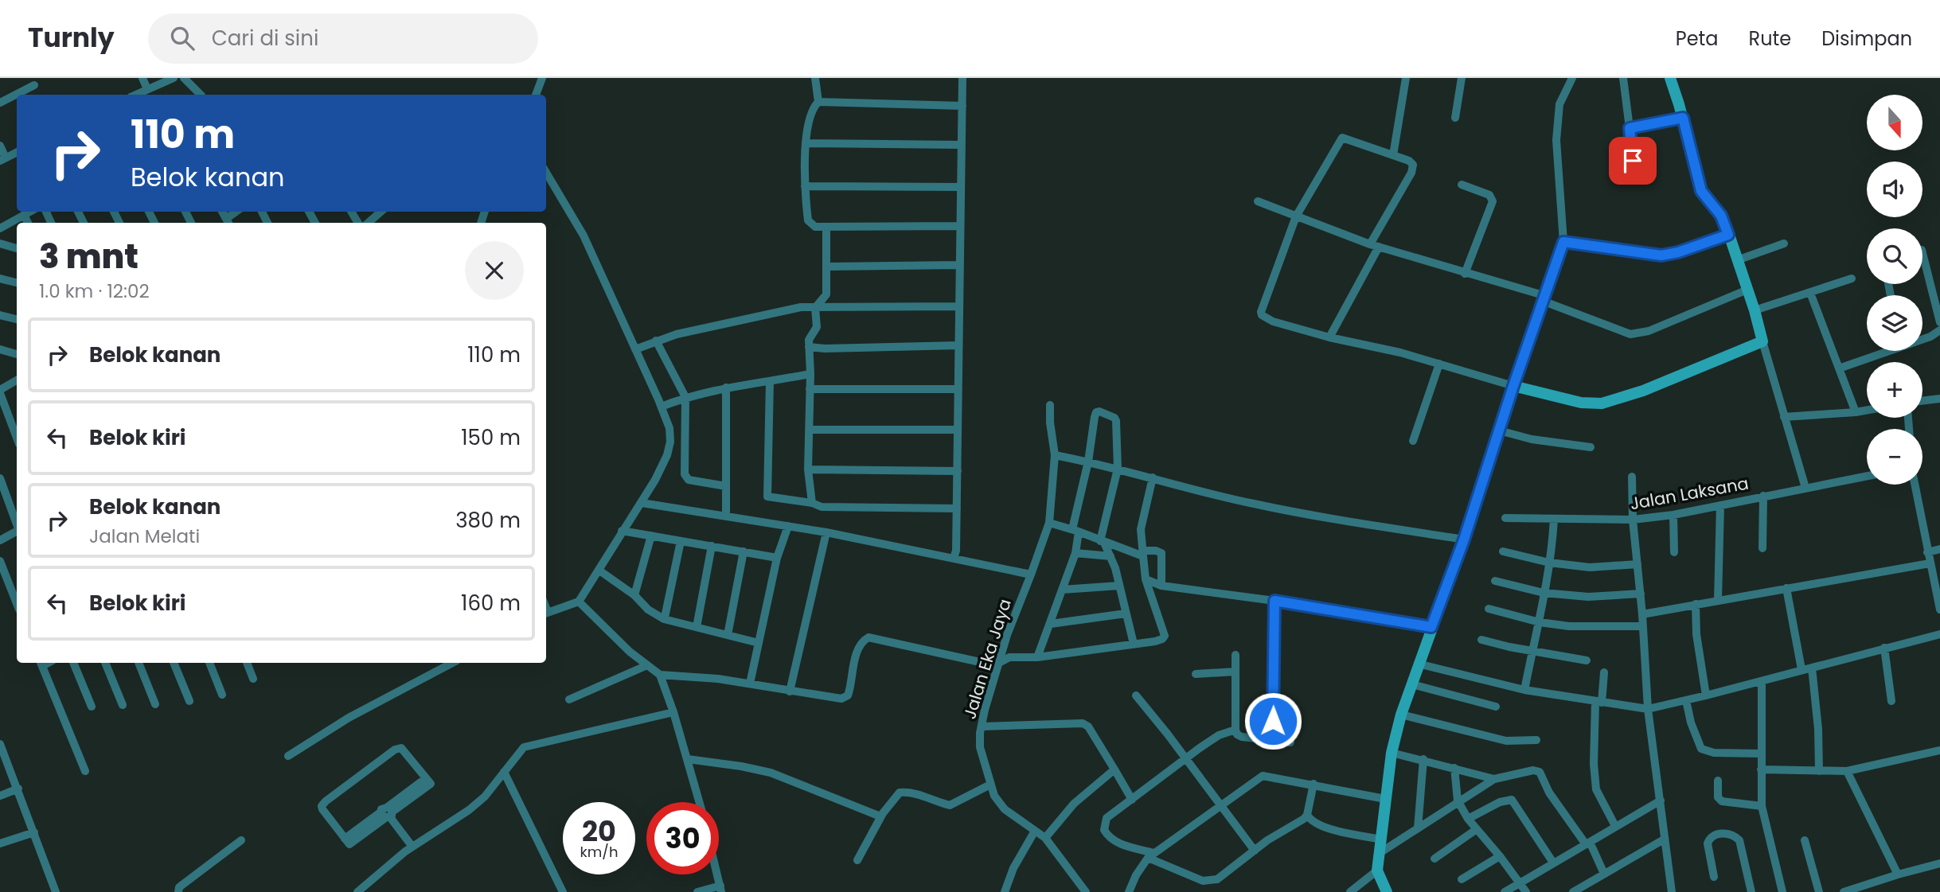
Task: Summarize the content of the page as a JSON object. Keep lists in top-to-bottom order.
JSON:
{
  "streets": {
    "street": ["Jalan Laksana", "Jalan Eka Jaya"]
  },
  "north": "bottom",
  "page": {
    "header": "Turnly",
    "search": "Cari di sini",
    "nav": ["Peta", "Rute", "Disimpan"],
    "map_buttons": ["+", "−"],
    "turn": ["110 m", "Belok kanan"],
    "heading": ["3 mnt", "1.0 km · 12:02"],
    "list": [
      {
        "name": "Belok kanan",
        "value": "110 m"
      },
      {
        "name": "Belok kiri",
        "value": "150 m"
      },
      {
        "name": "Belok kanan",
        "note": "Jalan Melati",
        "value": "380 m"
      },
      {
        "name": "Belok kiri",
        "value": "160 m"
      }
    ],
    "speed": "20 km/h",
    "limit": "30"
  }
}
